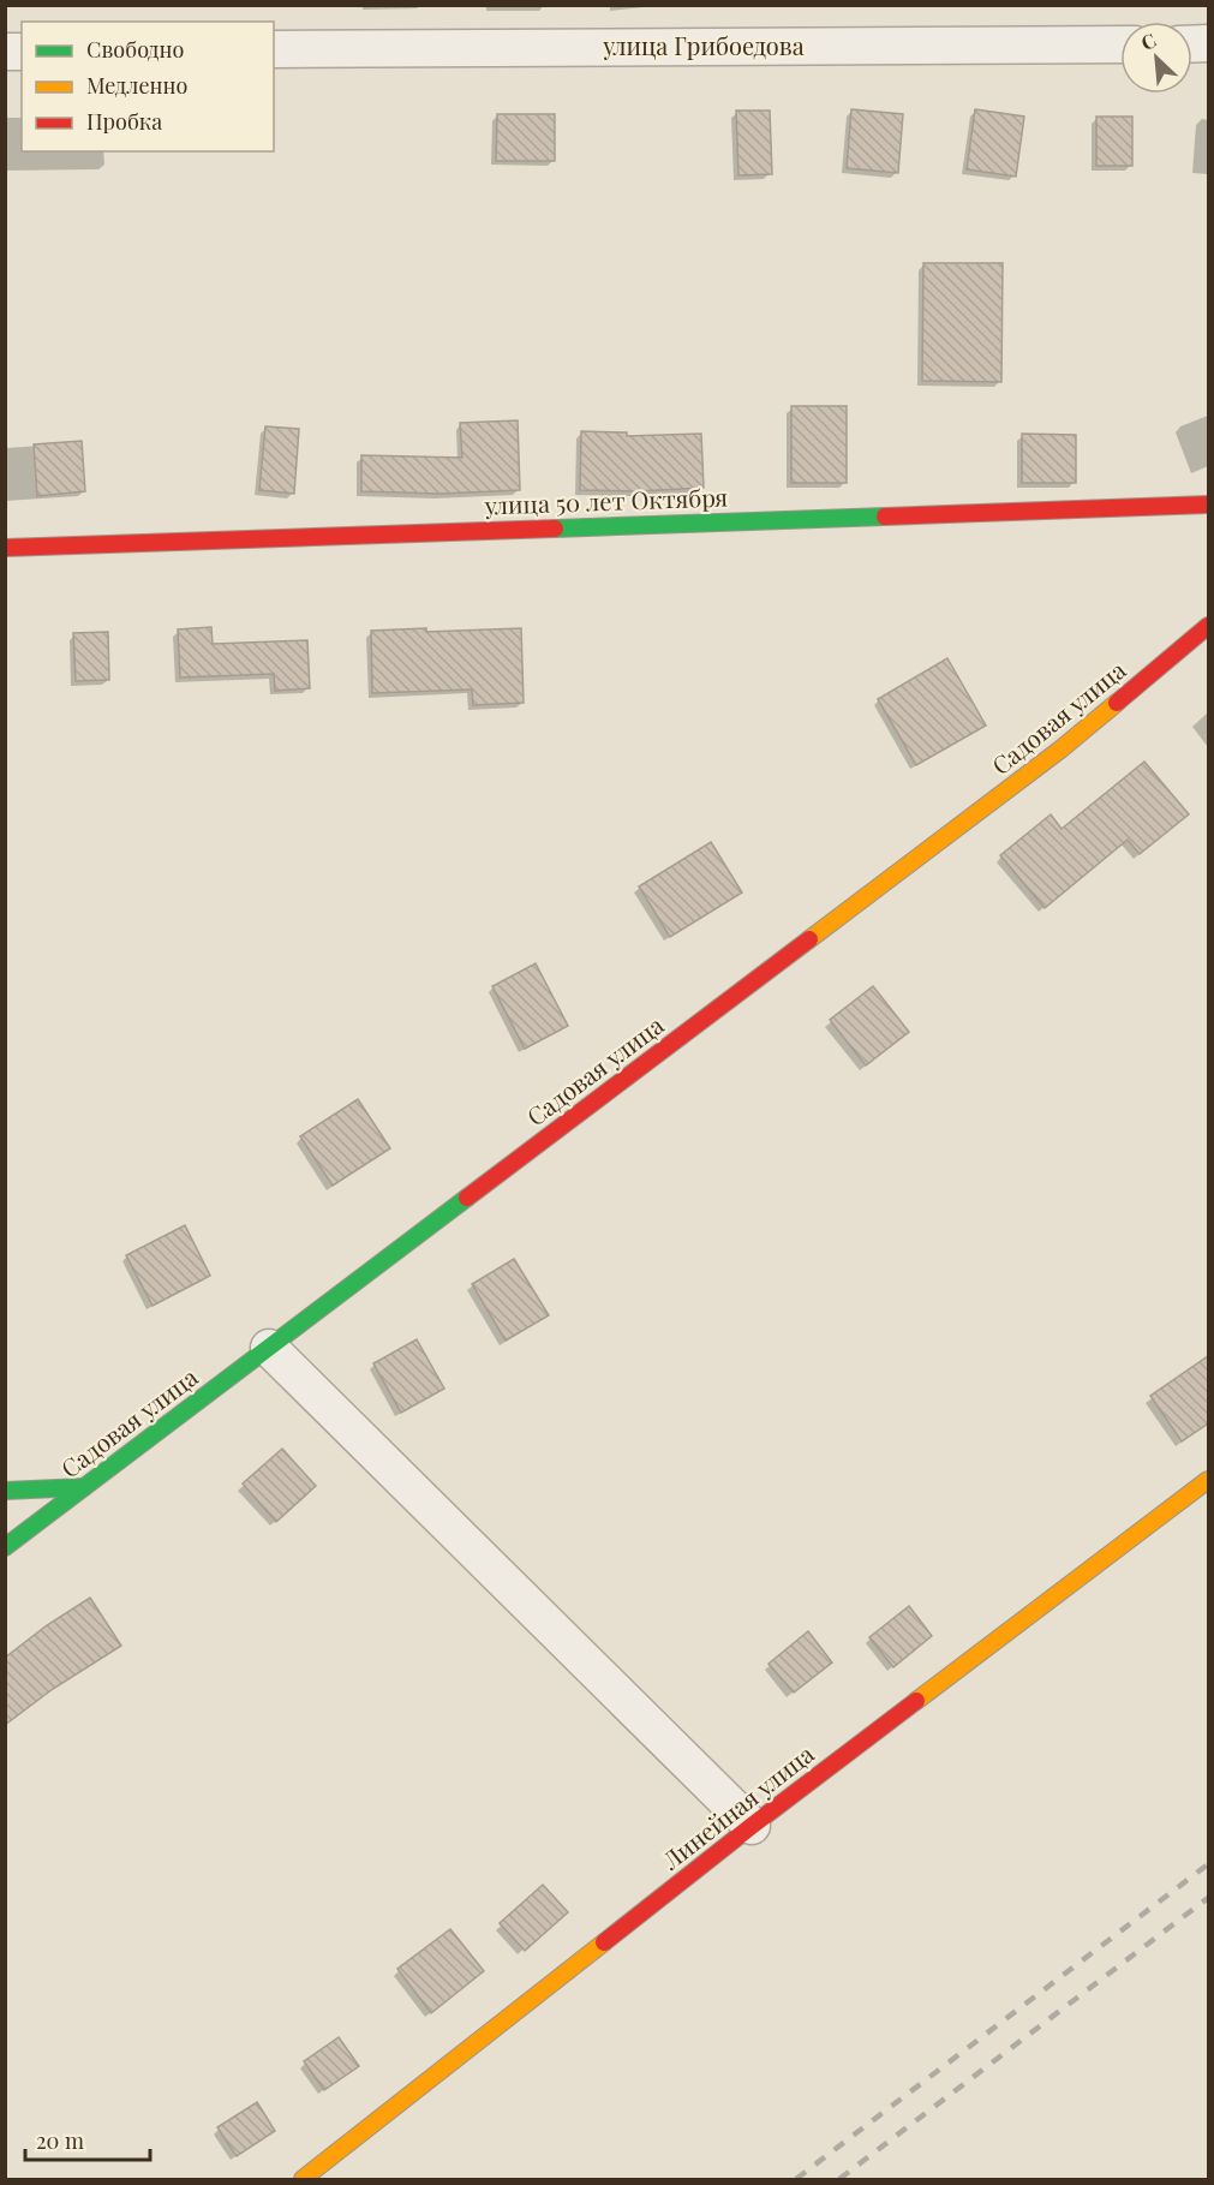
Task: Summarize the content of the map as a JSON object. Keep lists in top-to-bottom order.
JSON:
{
  "streets": {
    "street": [
      "улица Грибоедова",
      "улица 50 лет Октября",
      "Садовая улица",
      "Линейная улица"
    ]
  },
  "legend": ["Свободно", "Медленно", "Пробка"],
  "scale_bar": "20 m",
  "north": "top left"
}
